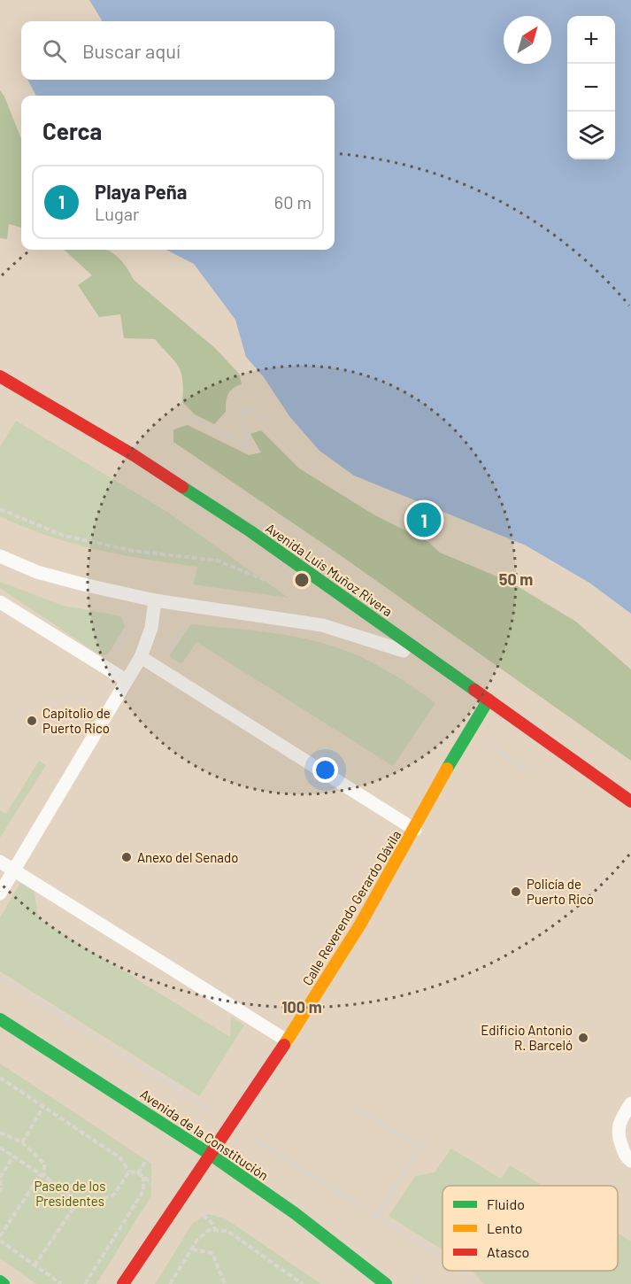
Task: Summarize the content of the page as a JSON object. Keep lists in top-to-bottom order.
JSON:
{
  "streets": {
    "main road": ["Avenida Luis Muñoz Rivera", "Calle Reverendo Gerardo Dávila", "Avenida de la Constitución"]
  },
  "crossings": [
    ["Avenida Luis Muñoz Rivera", "Calle Reverendo Gerardo Dávila"],
    ["Calle Reverendo Gerardo Dávila", "Avenida de la Constitución"]
  ],
  "parks": ["Paseo de los Presidentes"],
  "places": [
    "Capitolio de Puerto Rico",
    "Anexo del Senado",
    "Policía de Puerto Rico",
    "Edificio Antonio R. Barceló"
  ],
  "legend": ["Fluido", "Lento", "Atasco"],
  "north": "top right",
  "page": {
    "map_buttons": ["+", "−"],
    "search": "Buscar aquí",
    "heading": "Cerca",
    "list": [
      {
        "mark": "1",
        "name": "Playa Peña",
        "note": "Lugar",
        "value": "60 m"
      }
    ],
    "pins": "1"
  },
  "rings": ["50 m", "100 m"]
}
